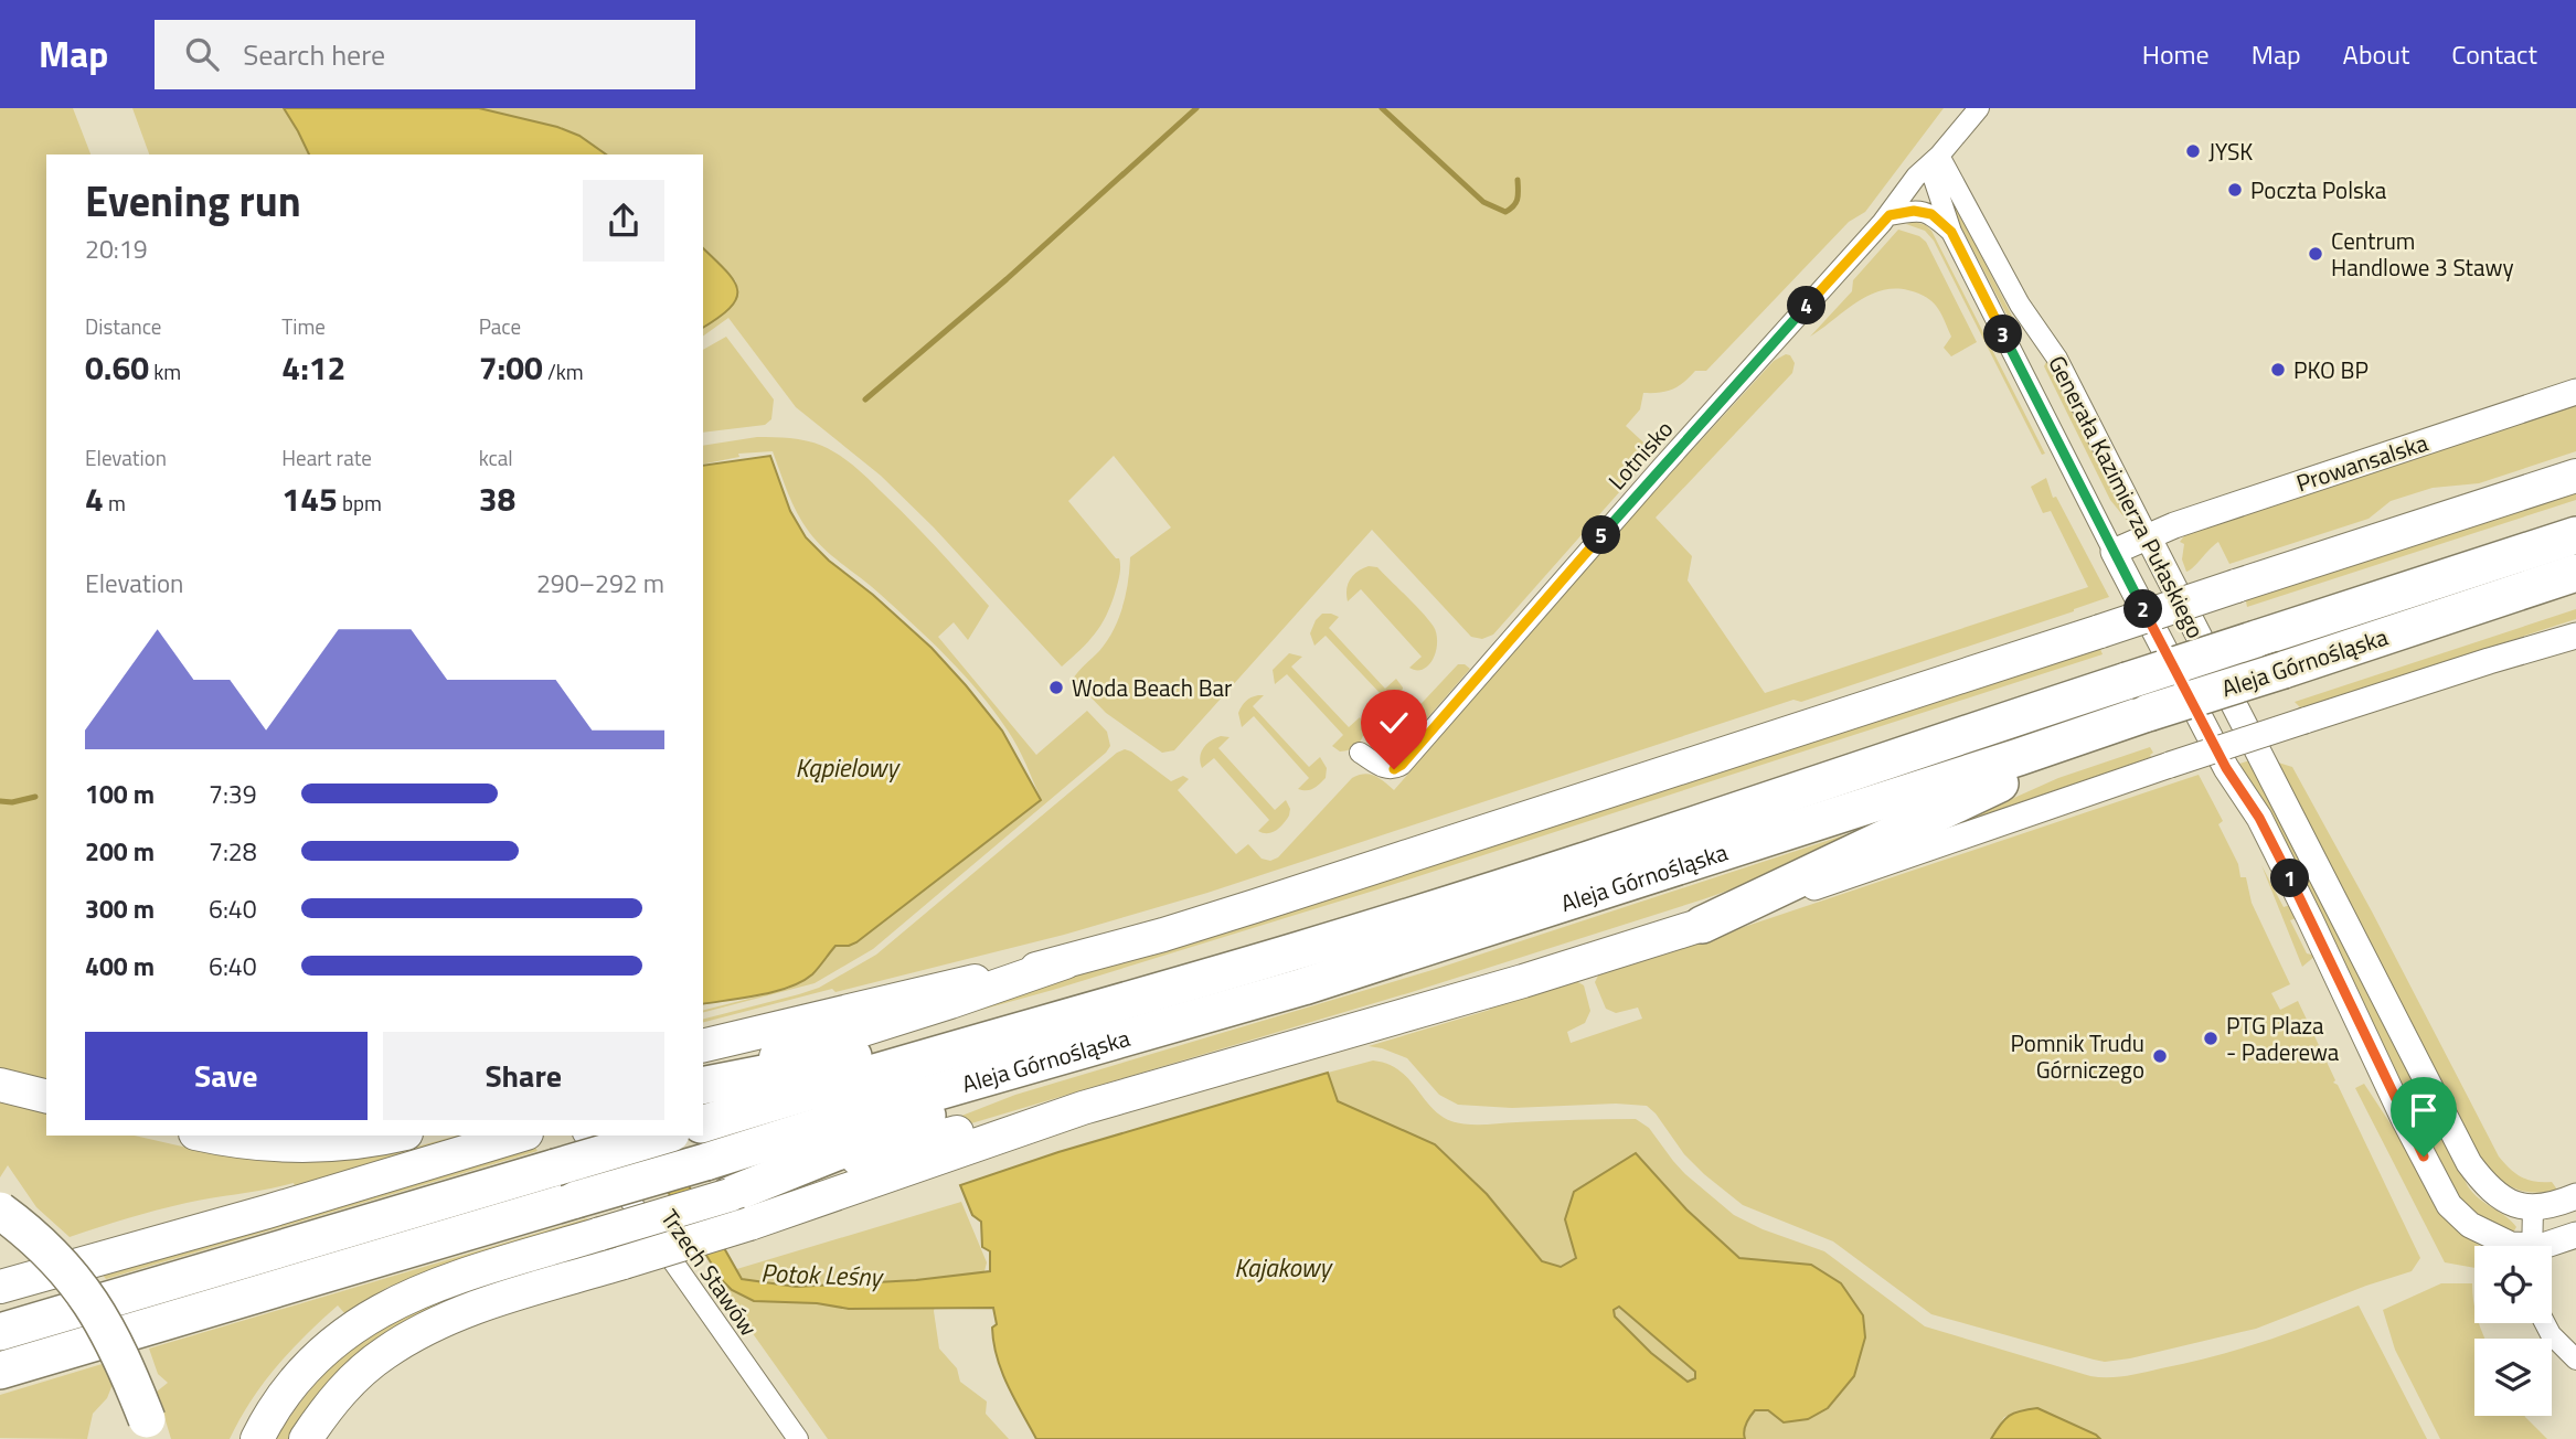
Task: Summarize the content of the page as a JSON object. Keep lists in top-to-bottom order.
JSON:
{
  "streets": {
    "highway": ["Aleja Górnośląska"],
    "street": [
      "Lotnisko",
      "Prowansalska",
      "Generała Kazimierza Pułaskiego",
      "Trzech Stawów"
    ]
  },
  "crossings": [
    ["Lotnisko", "Generała Kazimierza Pułaskiego"],
    ["Prowansalska", "Generała Kazimierza Pułaskiego"]
  ],
  "water": ["Kąpielowy", "Kajakowy", "Potok Leśny"],
  "places": [
    "JYSK",
    "Poczta Polska",
    "Centrum Handlowe 3 Stawy",
    "PKO BP",
    "Woda Beach Bar",
    "PTG Plaza - Paderewa",
    "Pomnik Trudu Górniczego"
  ],
  "page": {
    "header": "Map",
    "search": "Search here",
    "nav": [
      "Home",
      "Map",
      "About",
      "Contact"
    ],
    "heading": ["Evening run", "20:19"],
    "pins": [
      "4",
      "3",
      "5",
      "2",
      "1"
    ],
    "stats": [
      ["Distance", "0.60 km"],
      ["Time", "4:12"],
      ["Pace", "7:00 /km"],
      ["Elevation", "4 m"],
      ["Heart rate", "145 bpm"],
      ["kcal", "38"]
    ],
    "chart": ["Elevation", "290–292 m"],
    "list": [
      {
        "name": "100 m",
        "note": "7:39"
      },
      {
        "name": "200 m",
        "note": "7:28"
      },
      {
        "name": "300 m",
        "note": "6:40"
      },
      {
        "name": "400 m",
        "note": "6:40"
      }
    ],
    "buttons": ["Save", "Share"]
  }
}
